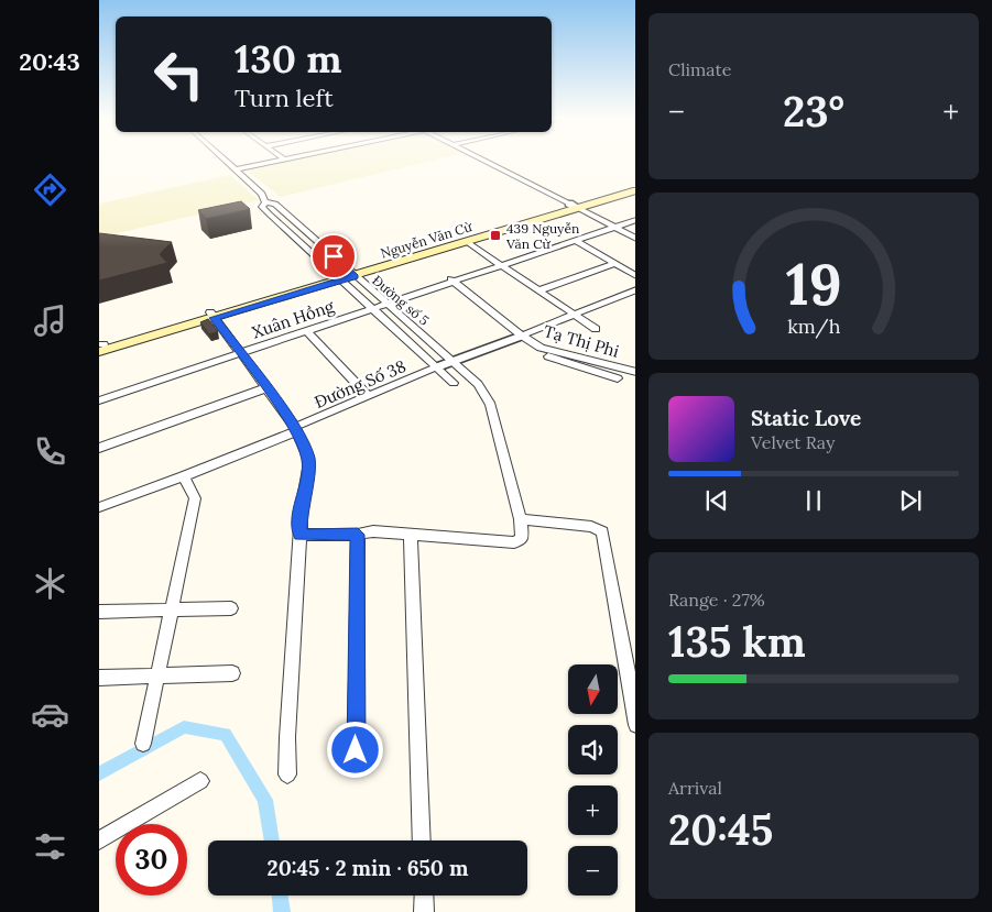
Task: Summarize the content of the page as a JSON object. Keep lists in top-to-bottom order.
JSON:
{
  "streets": {
    "main road": ["Nguyễn Văn Cừ"],
    "street": [
      "Đường số 5",
      "Xuân Hồng",
      "Tạ Thị Phi",
      "Đường Số 38"
    ]
  },
  "crossings": [
    ["Nguyễn Văn Cừ", "Đường số 5"],
    ["Đường số 5", "Xuân Hồng"],
    ["Đường số 5", "Đường Số 38"],
    ["Xuân Hồng", "Tạ Thị Phi"]
  ],
  "places": {
    "transit": ["439 Nguyễn Văn Cừ"]
  },
  "north": "bottom",
  "page": {
    "tabs": "20:43",
    "tile": [
      "Climate",
      ["Range · 27%", "135 km"],
      ["Arrival", "20:45"]
    ],
    "turn": ["130 m", "Turn left"],
    "heat": ["−", "23°", "+"],
    "song": ["Static Love", "Velvet Ray"],
    "map_buttons": ["+", "−"],
    "limit": "30",
    "trip": "20:45 · 2 min · 650 m",
    "gauge": ["19", "km/h"]
  }
}
